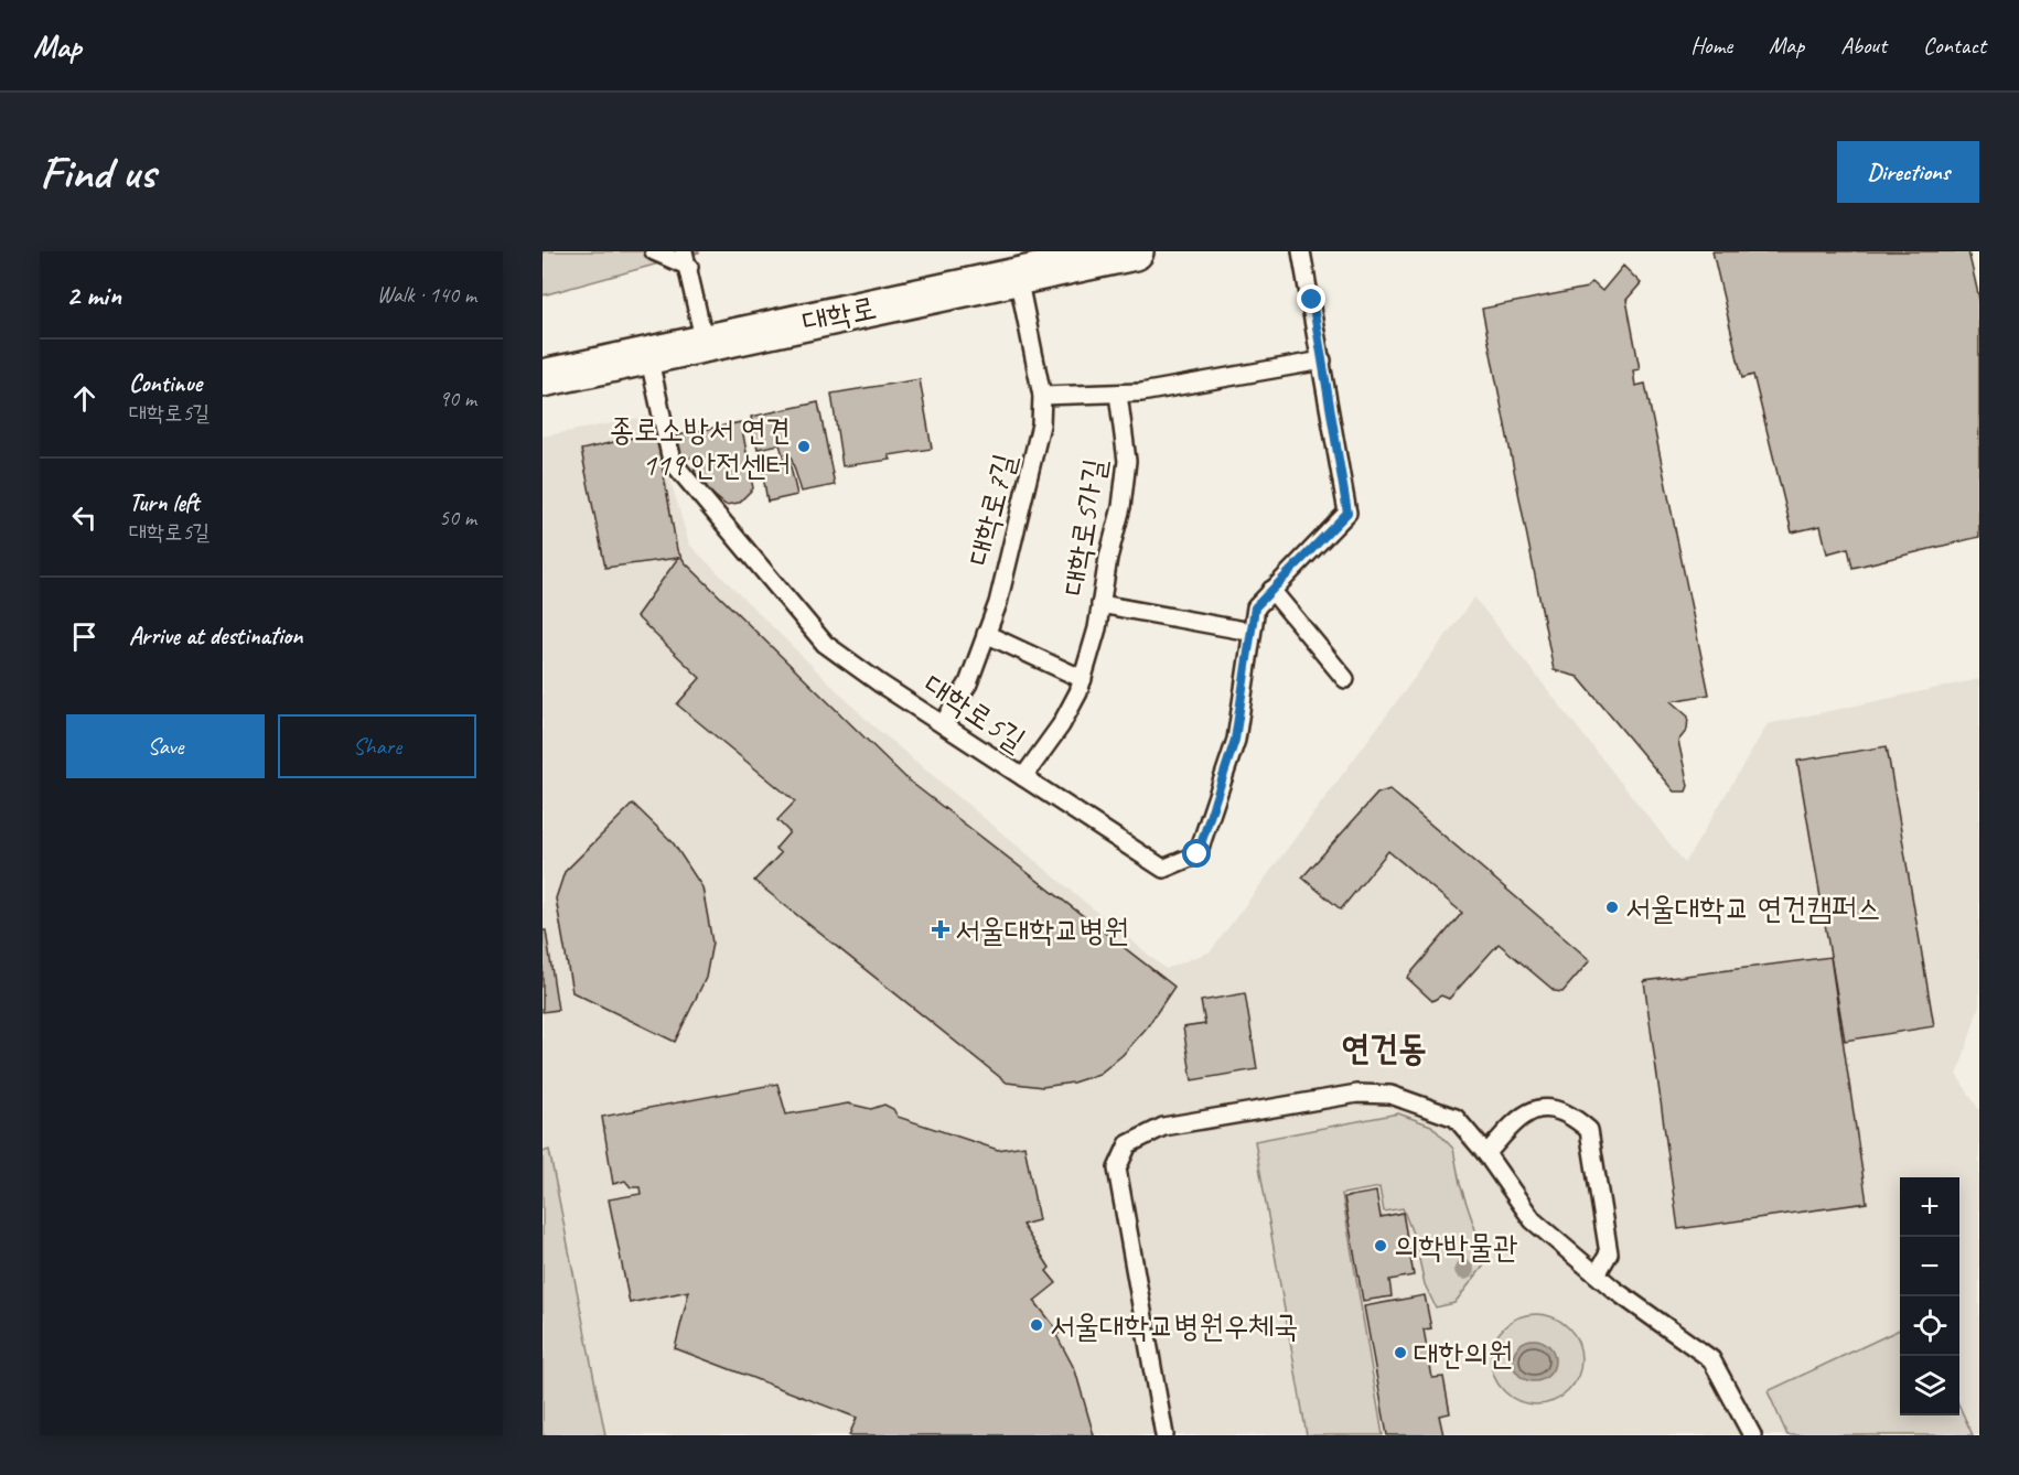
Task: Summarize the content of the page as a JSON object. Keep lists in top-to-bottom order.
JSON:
{
  "streets": {
    "main road": ["대학로"],
    "lane": ["대학로7길", "대학로5가길", "대학로5길"]
  },
  "crossings": [
    ["대학로", "대학로7길"],
    ["대학로", "대학로5길"],
    ["대학로7길", "대학로5길"],
    ["대학로5가길", "대학로5길"]
  ],
  "districts": ["연건동"],
  "places": {
    "other": [
      "종로소방서 연견 119 안전센터",
      "서울대학교 연건캠퍼스",
      "의학박물관",
      "서울대학교병원우체국",
      "대한의원"
    ],
    "health": ["서울대학교병원"]
  },
  "page": {
    "header": "Map",
    "nav": [
      "Home",
      "Map",
      "About",
      "Contact"
    ],
    "buttons": [
      "Directions",
      ["Save", "Share"]
    ],
    "title": "Find us",
    "heading": ["2 min", "Walk · 140 m"],
    "list": [
      ["Continue", "대학로5길", "90 m"],
      ["Turn left", "대학로5길", "50 m"],
      "Arrive at destination"
    ],
    "map_buttons": ["+", "−"]
  }
}
